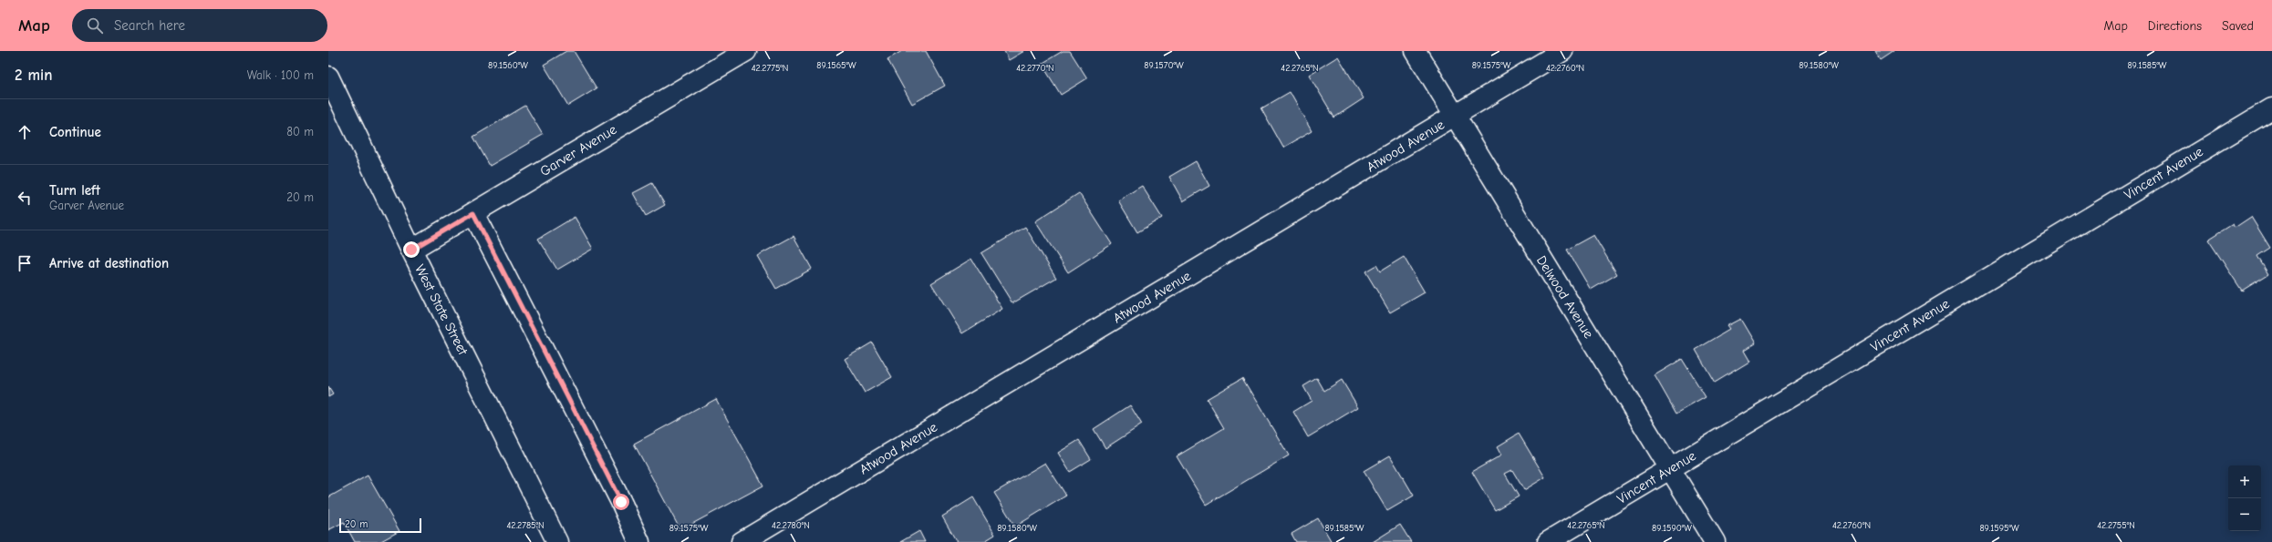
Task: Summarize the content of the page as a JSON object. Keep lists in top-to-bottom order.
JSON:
{
  "streets": {
    "street": [
      "Atwood Avenue",
      "Garver Avenue",
      "Vincent Avenue",
      "Delwood Avenue",
      "West State Street"
    ]
  },
  "crossings": [
    ["Atwood Avenue", "Delwood Avenue"],
    ["Garver Avenue", "West State Street"],
    ["Vincent Avenue", "Delwood Avenue"]
  ],
  "scale_bar": "20 m",
  "page": {
    "header": "Map",
    "search": "Search here",
    "nav": ["Map", "Directions", "Saved"],
    "heading": ["2 min", "Walk · 100 m"],
    "list": [
      ["Continue", "80 m"],
      ["Turn left", "Garver Avenue", "20 m"],
      "Arrive at destination"
    ],
    "map_buttons": ["+", "−"],
    "scale": "20 m"
  },
  "coordinates": [
    "89.1580°W",
    "89.1560°W",
    "89.1565°W",
    "89.1570°W",
    "89.1575°W",
    "89.1585°W",
    "42.2775°N",
    "42.2770°N",
    "42.2765°N",
    "42.2760°N",
    "42.2785°N",
    "42.2780°N",
    "42.2755°N",
    "89.1590°W",
    "89.1595°W"
  ]
}
